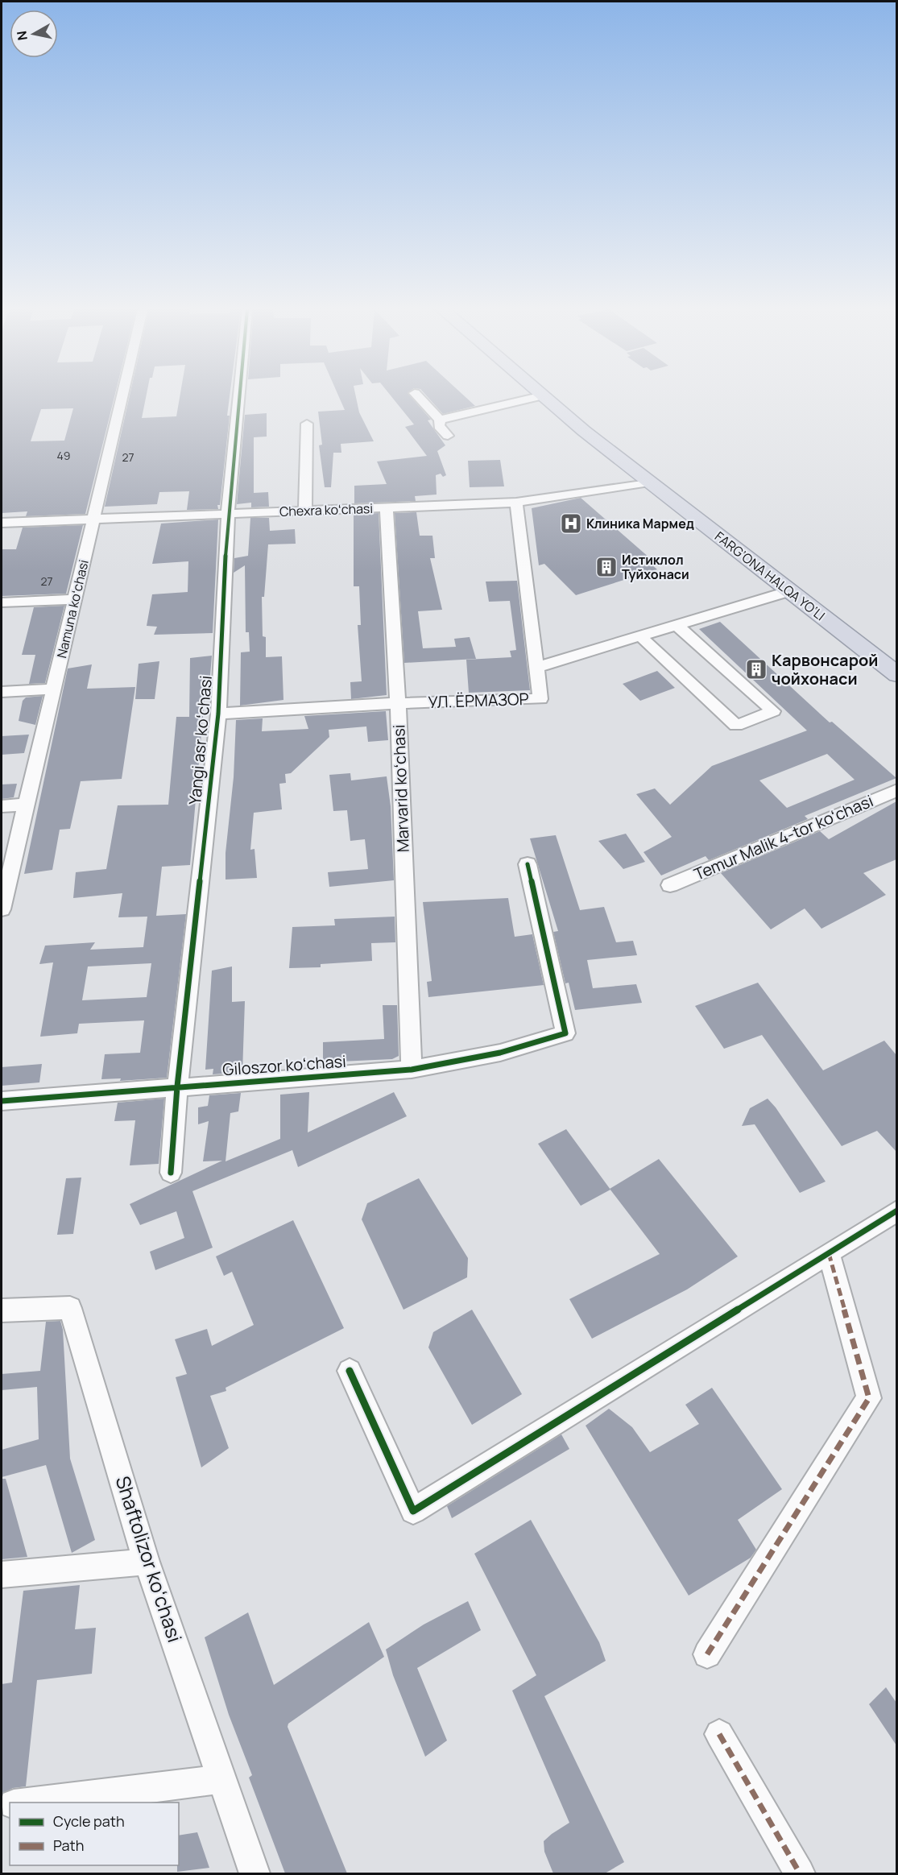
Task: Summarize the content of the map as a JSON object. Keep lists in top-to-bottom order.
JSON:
{
  "streets": {
    "highway": ["FARG‘ONA HALQA YO‘LI"],
    "street": [
      "Chexra koʻchasi",
      "Namuna koʻchasi",
      "УЛ. ЁРМАЗОР",
      "Yangi asr koʻchasi",
      "Marvarid koʻchasi",
      "Temur Malik 4-tor koʻchasi",
      "Giloszor koʻchasi",
      "Shaftolizor koʻchasi"
    ]
  },
  "crossings": [
    ["Chexra koʻchasi", "FARG‘ONA HALQA YO‘LI"],
    ["Chexra koʻchasi", "Namuna koʻchasi"],
    ["Chexra koʻchasi", "УЛ. ЁРМАЗОР"],
    ["Chexra koʻchasi", "Yangi asr koʻchasi"],
    ["Chexra koʻchasi", "Marvarid koʻchasi"],
    ["УЛ. ЁРМАЗОР", "Yangi asr koʻchasi"],
    ["УЛ. ЁРМАЗОР", "Marvarid koʻchasi"],
    ["Yangi asr koʻchasi", "Giloszor koʻchasi"],
    ["Marvarid koʻchasi", "Giloszor koʻchasi"]
  ],
  "places": {
    "hospital": ["Клиника Мармед"],
    "building": ["Истиклол Туйхонаси", "Карвонсарой чойхонаси"]
  },
  "house_numbers": ["49", "27", "27"],
  "legend": ["Cycle path", "Path"],
  "north": "left"
}
